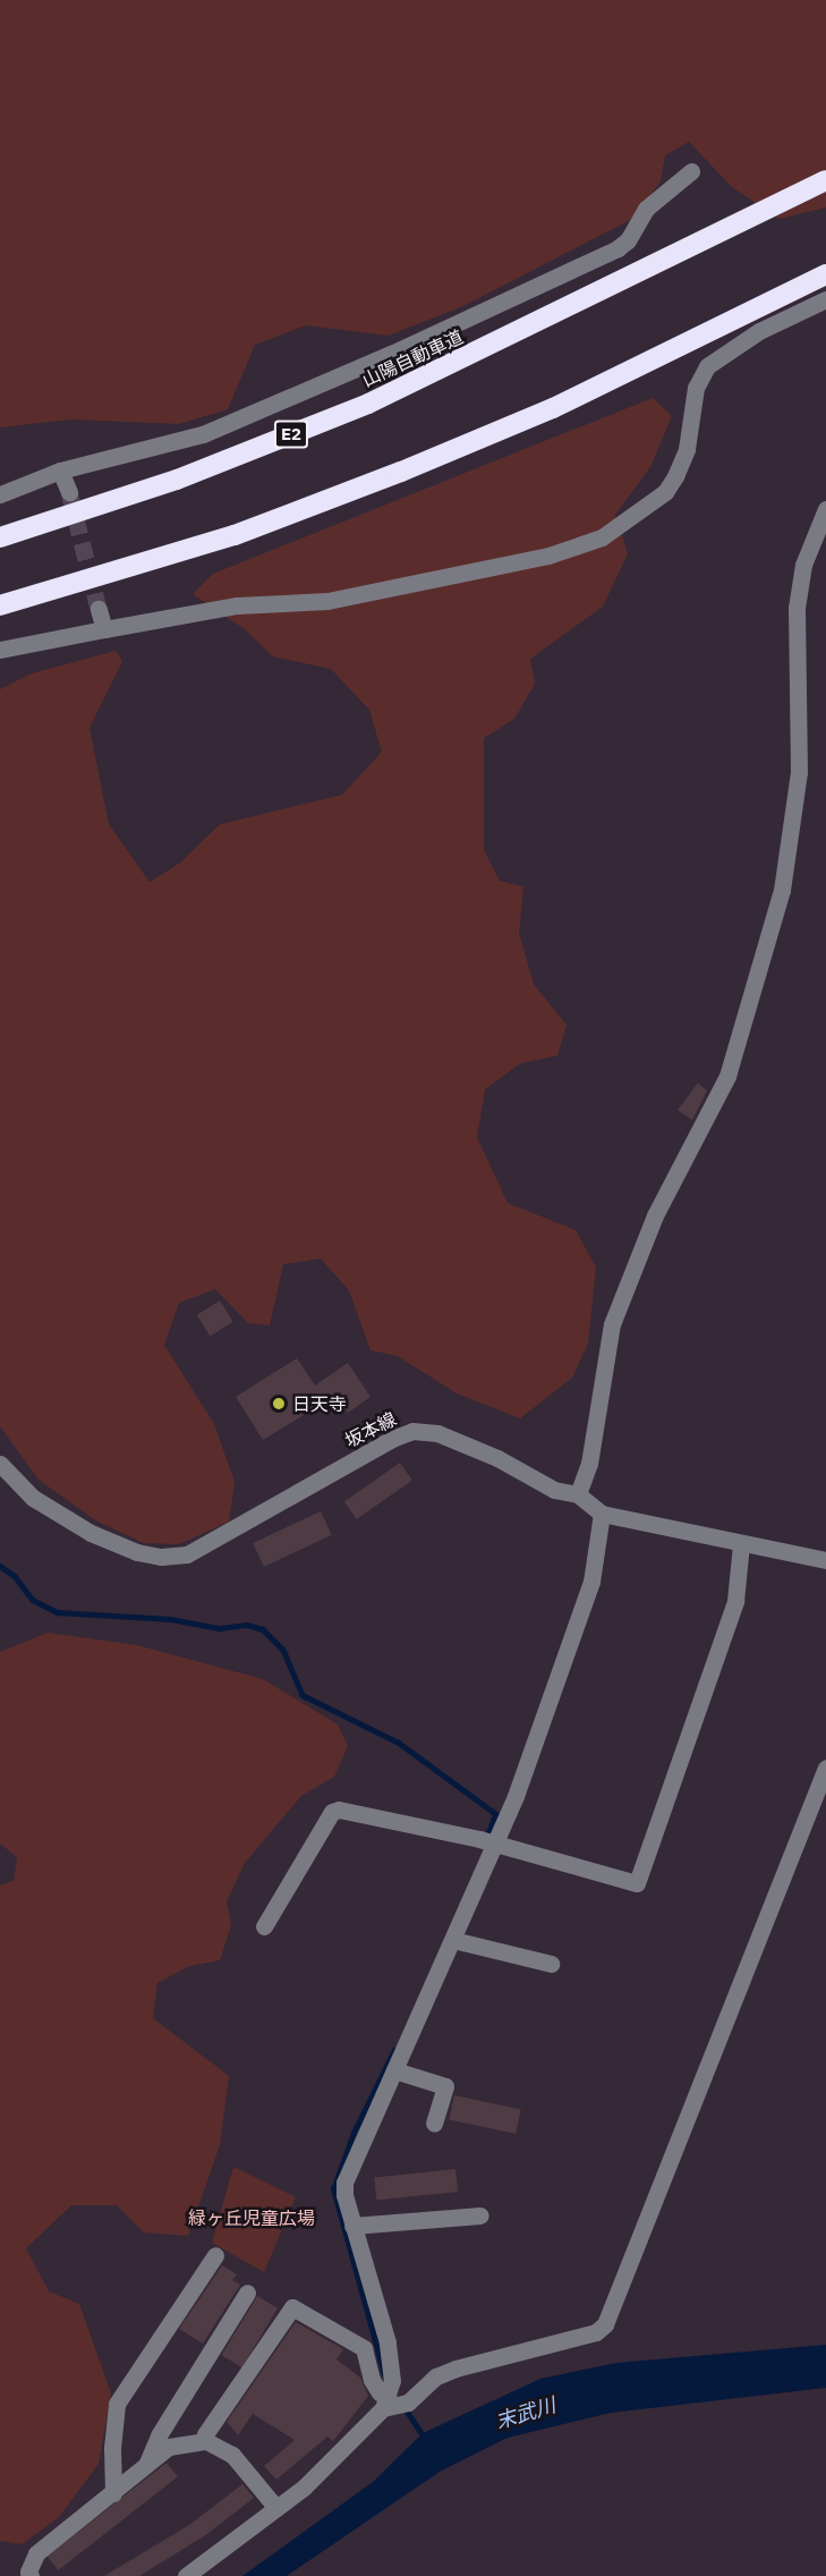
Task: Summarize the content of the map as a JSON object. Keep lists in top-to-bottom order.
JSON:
{
  "streets": {
    "highway": ["山陽自動車道", "E2"],
    "street": ["坂本線"]
  },
  "water": ["末武川"],
  "parks": ["緑ヶ丘児童広場"],
  "places": ["日天寺"]
}
